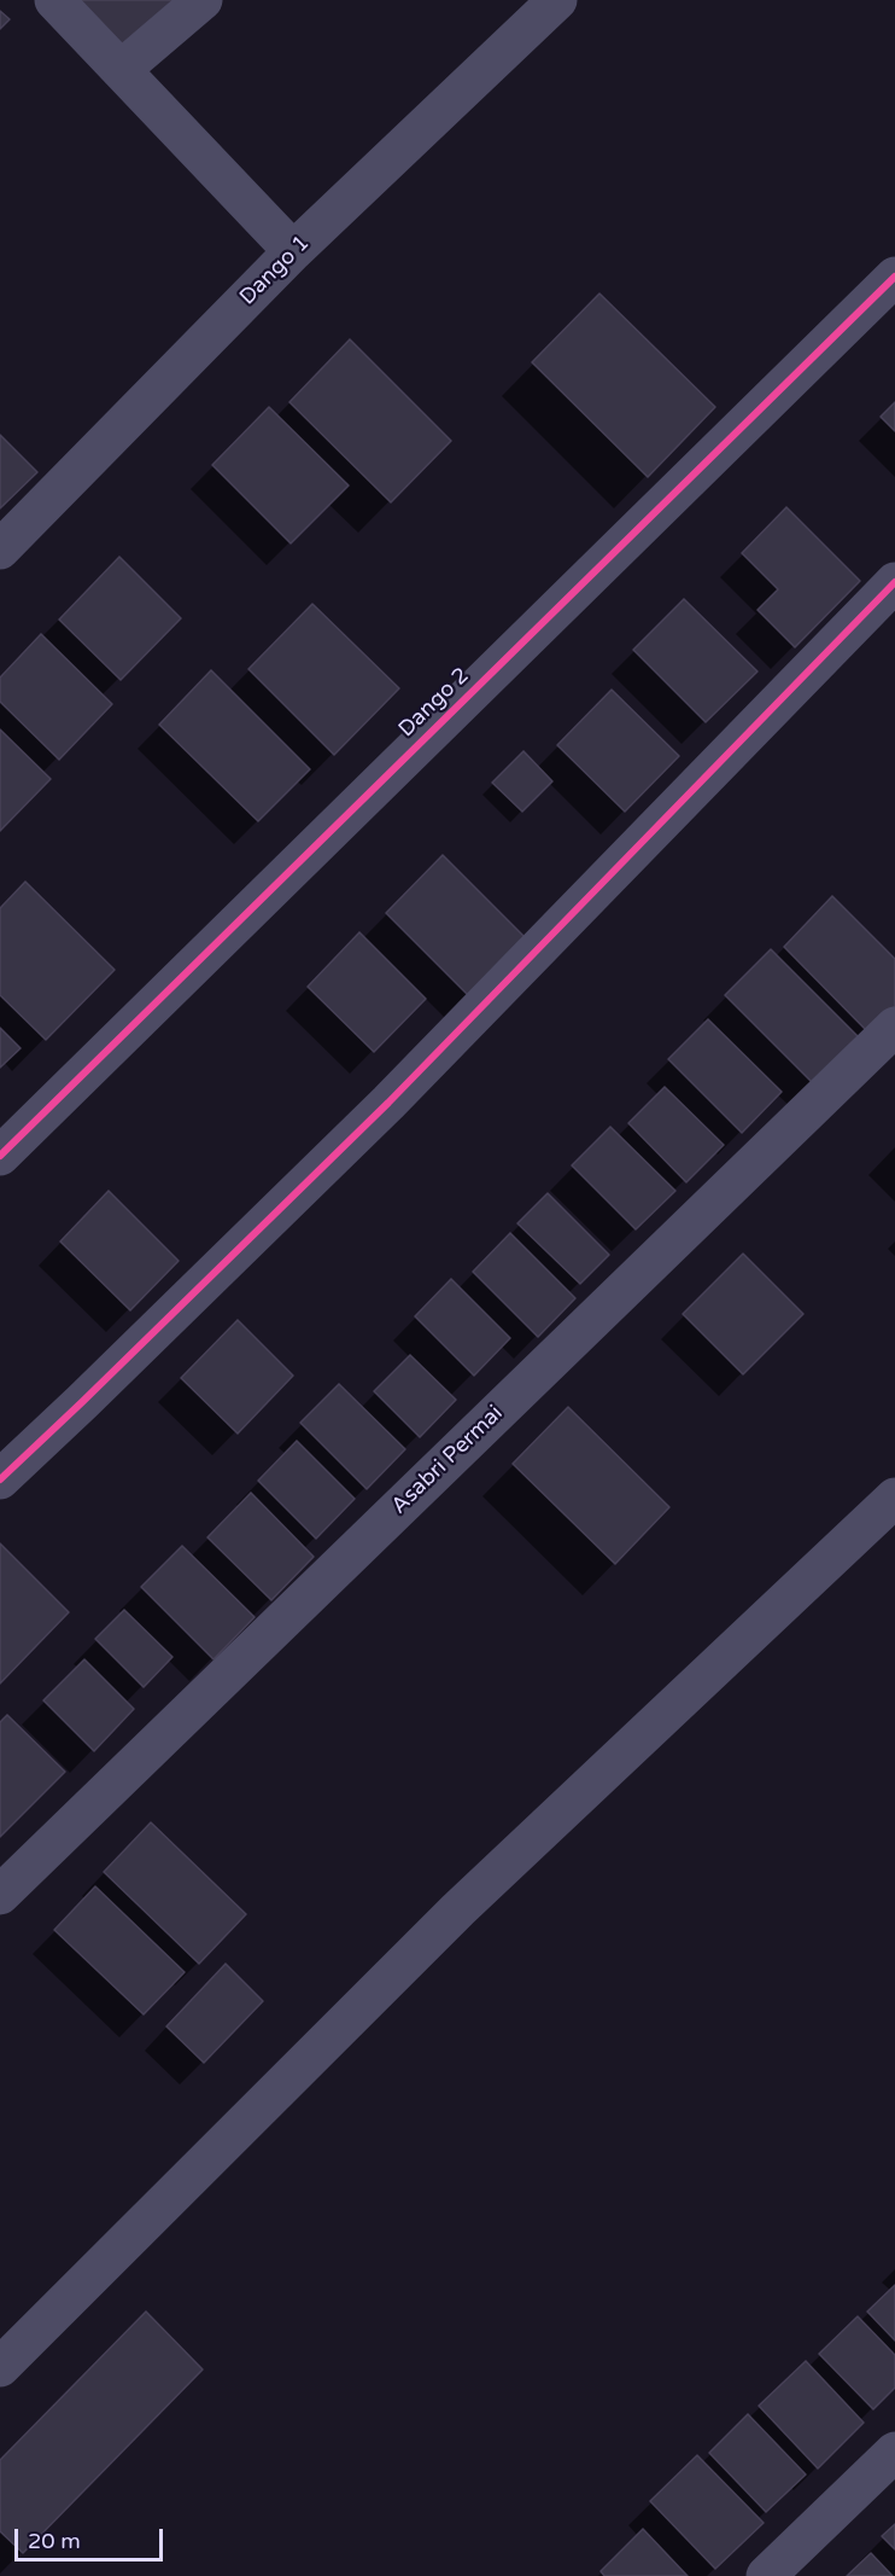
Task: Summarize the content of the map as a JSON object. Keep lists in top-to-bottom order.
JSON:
{
  "streets": {
    "street": ["Dango 1", "Dango 2", "Asabri Permai"]
  },
  "scale_bar": "20 m"
}
